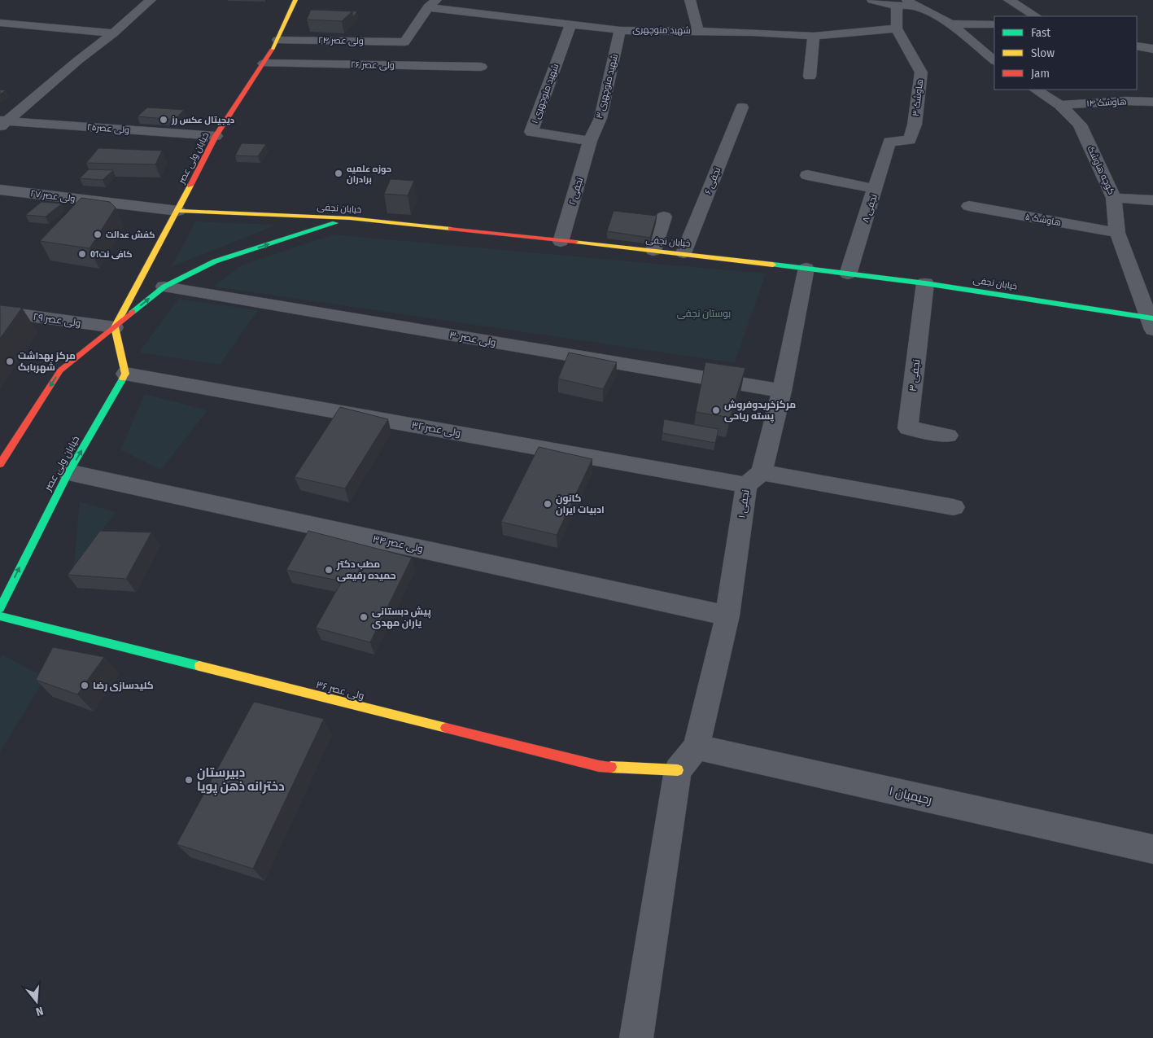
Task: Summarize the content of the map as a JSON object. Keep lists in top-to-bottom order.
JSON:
{
  "streets": {
    "street": [
      "شهید منوچهری",
      "ولی عصر ۲۴",
      "ولی عصر ۲۶",
      "شهید منوچهری ۳",
      "شهید منوچهری ۱",
      "هاوشک ۳",
      "هاوشک ۱۴",
      "ولی عصر۲۵",
      "خیابان ولی عصر",
      "کوچه هاوشک",
      "نجفی ۶",
      "نجفی ۲",
      "ولی عصر ۲۷",
      "خیابان نجفی",
      "نجفی ۸",
      "هاوشک ۵",
      "ولی عصر ۲۹",
      "ولی عصر ۳۰",
      "نجفی ۳",
      "ولی عصر ۳۲",
      "نجفی ۱",
      "ولی عصر ۳۴",
      "ولی عصر ۳۶",
      "رحیمیان ۱"
    ]
  },
  "crossings": [
    ["شهید منوچهری", "ولی عصر ۲۴"],
    ["شهید منوچهری", "شهید منوچهری ۳"],
    ["شهید منوچهری", "شهید منوچهری ۱"],
    ["شهید منوچهری", "هاوشک ۳"],
    ["ولی عصر ۲۴", "خیابان ولی عصر"],
    ["ولی عصر ۲۶", "خیابان ولی عصر"],
    ["شهید منوچهری ۳", "شهید منوچهری ۱"],
    ["شهید منوچهری ۳", "نجفی ۲"],
    ["شهید منوچهری ۱", "نجفی ۲"],
    ["هاوشک ۳", "نجفی ۸"],
    ["هاوشک ۱۴", "کوچه هاوشک"],
    ["ولی عصر۲۵", "خیابان ولی عصر"],
    ["خیابان ولی عصر", "ولی عصر ۲۷"],
    ["خیابان ولی عصر", "خیابان نجفی"],
    ["خیابان ولی عصر", "ولی عصر ۲۹"],
    ["خیابان ولی عصر", "ولی عصر ۳۲"],
    ["خیابان ولی عصر", "ولی عصر ۳۴"],
    ["کوچه هاوشک", "خیابان نجفی"],
    ["کوچه هاوشک", "هاوشک ۵"],
    ["نجفی ۶", "خیابان نجفی"],
    ["نجفی ۲", "خیابان نجفی"],
    ["ولی عصر ۲۷", "خیابان نجفی"],
    ["خیابان نجفی", "نجفی ۸"],
    ["خیابان نجفی", "نجفی ۳"],
    ["خیابان نجفی", "نجفی ۱"],
    ["ولی عصر ۳۰", "نجفی ۱"],
    ["ولی عصر ۳۲", "نجفی ۱"],
    ["نجفی ۱", "ولی عصر ۳۴"],
    ["نجفی ۱", "ولی عصر ۳۶"],
    ["نجفی ۱", "رحیمیان ۱"],
    ["ولی عصر ۳۶", "رحیمیان ۱"]
  ],
  "parks": ["بوستان نجفی"],
  "places": [
    "دیجیتال عکس رز",
    "حوزه علمیه برادران",
    "کفش عدالت",
    "کافی نت01",
    "مرکز بهداشت شهربابک",
    "مرکزخریدوفروش پسته ریاحی",
    "کانون ادبیات ایران",
    "مطب دکتر حمیده رفیعی",
    "پیش دبستانی یاران مهدی",
    "کلیدسازی رضا",
    "دبیرستان دخترانه ذهن پویا"
  ],
  "legend": ["Fast", "Slow", "Jam"],
  "north": "bottom"
}
